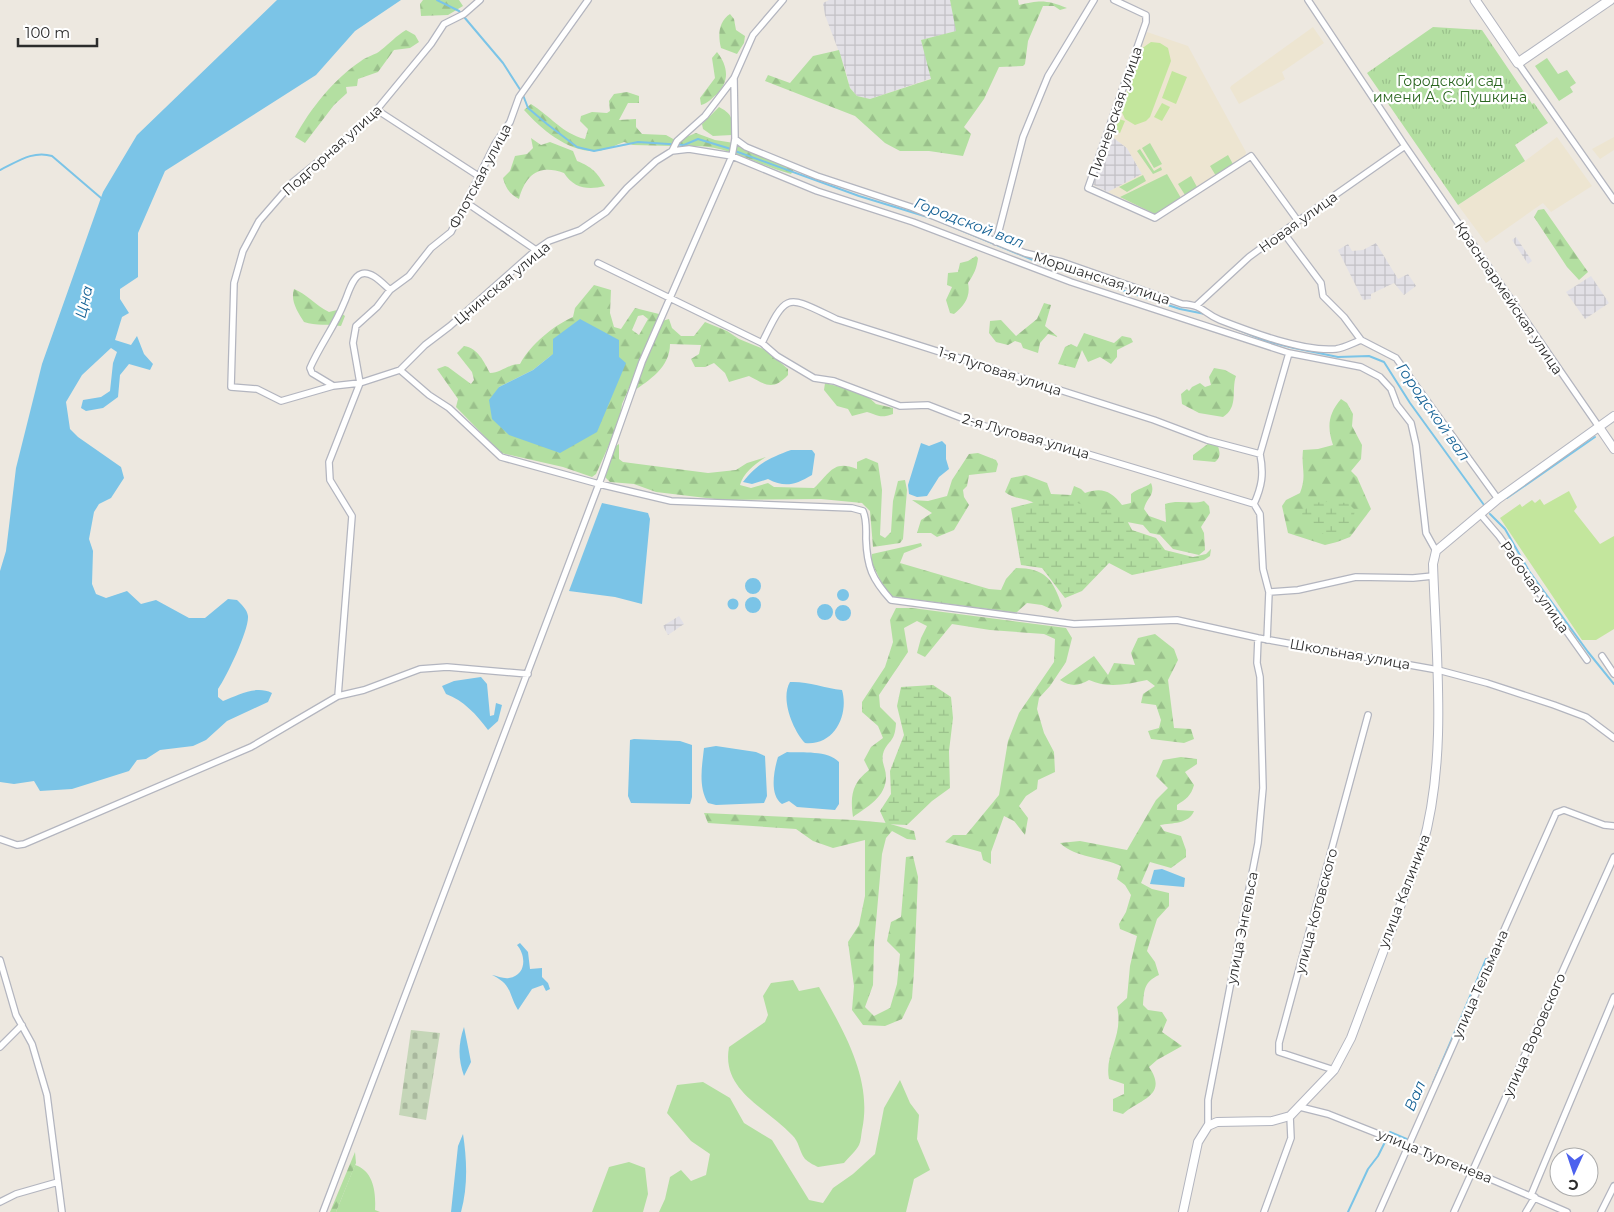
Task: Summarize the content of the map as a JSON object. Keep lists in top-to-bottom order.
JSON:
{
  "streets": {
    "street": [
      "Пионерская улица",
      "Подгорная улица",
      "Флотская улица",
      "Новая улица",
      "Моршанская улица",
      "Цнинская улица",
      "Красноармейская улица",
      "1-я Луговая улица",
      "2-я Луговая улица",
      "Рабочая улица",
      "Школьная улица",
      "улица Калинина",
      "улица Котовского",
      "улица Энгельса",
      "улица Тельмана",
      "улица Воровского",
      "улица Тургенева"
    ]
  },
  "crossings": [
    ["Пионерская улица", "Новая улица"],
    ["Новая улица", "Моршанская улица"],
    ["Новая улица", "Красноармейская улица"],
    ["Моршанская улица", "Цнинская улица"],
    ["Моршанская улица", "улица Калинина"],
    ["Цнинская улица", "2-я Луговая улица"],
    ["Цнинская улица", "Школьная улица"],
    ["1-я Луговая улица", "2-я Луговая улица"],
    ["Школьная улица", "улица Калинина"],
    ["Школьная улица", "улица Энгельса"],
    ["улица Калинина", "улица Котовского"],
    ["улица Калинина", "улица Тургенева"],
    ["улица Тельмана", "улица Тургенева"],
    ["улица Воровского", "улица Тургенева"]
  ],
  "water": ["Городской вал", "Цна", "Вал"],
  "parks": ["Городской сад имени А. С. Пушкина"],
  "scale_bar": "100 m",
  "north": "bottom"
}
